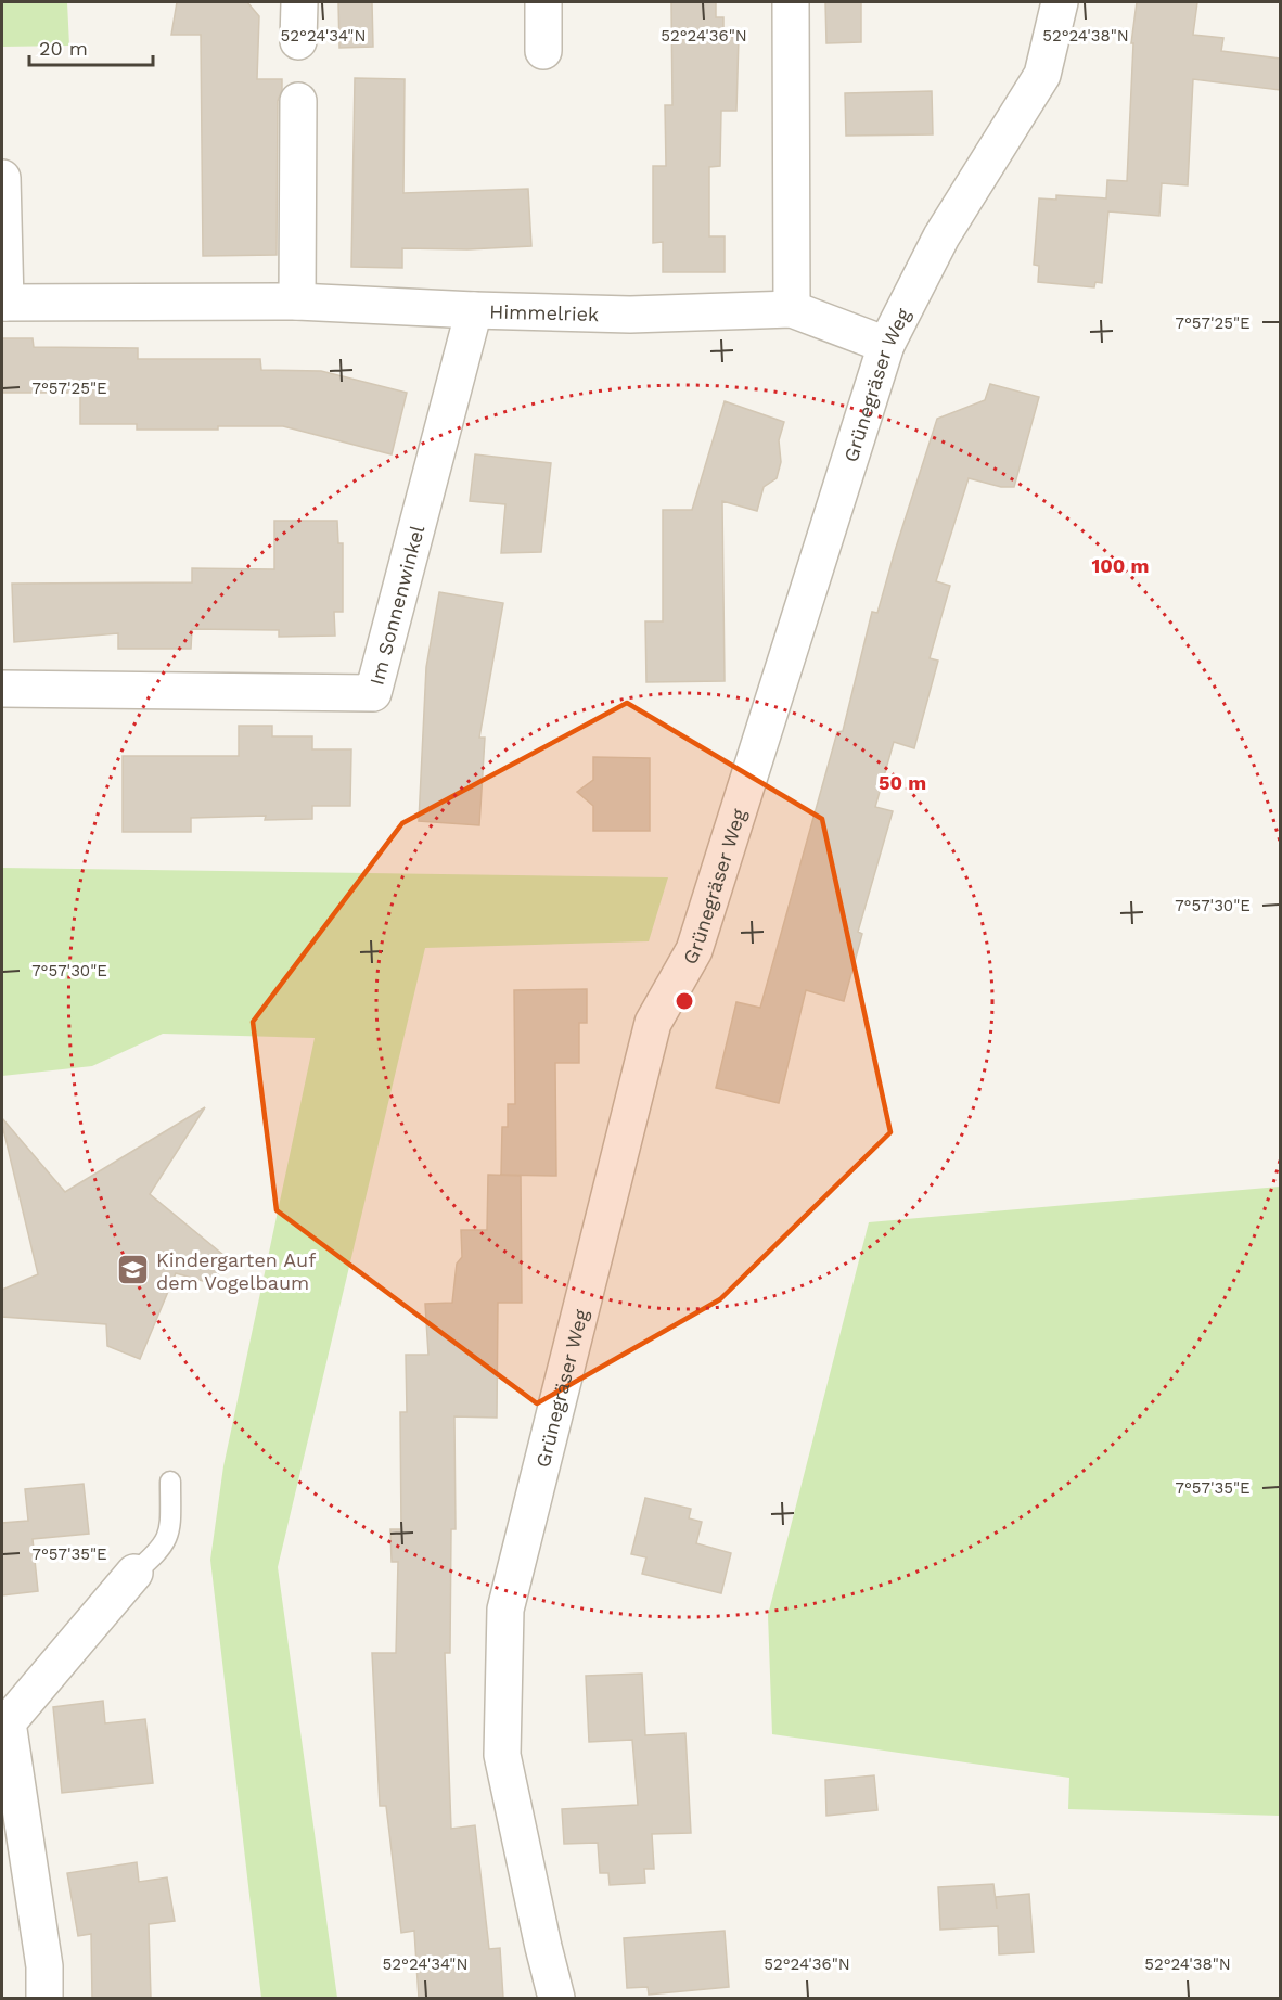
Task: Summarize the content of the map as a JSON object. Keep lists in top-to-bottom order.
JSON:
{
  "streets": {
    "street": ["Himmelriek", "Grünegräser Weg", "Im Sonnenwinkel"]
  },
  "crossings": [
    ["Himmelriek", "Grünegräser Weg"],
    ["Himmelriek", "Im Sonnenwinkel"]
  ],
  "places": {
    "school or university": ["Kindergarten Auf dem Vogelbaum"]
  },
  "scale_bar": "20 m",
  "coordinates": [
    "52°24'34\"N",
    "52°24'36\"N",
    "52°24'38\"N",
    "7°57'25\"E",
    "7°57'30\"E",
    "7°57'35\"E"
  ],
  "rings": ["100 m", "50 m"]
}
